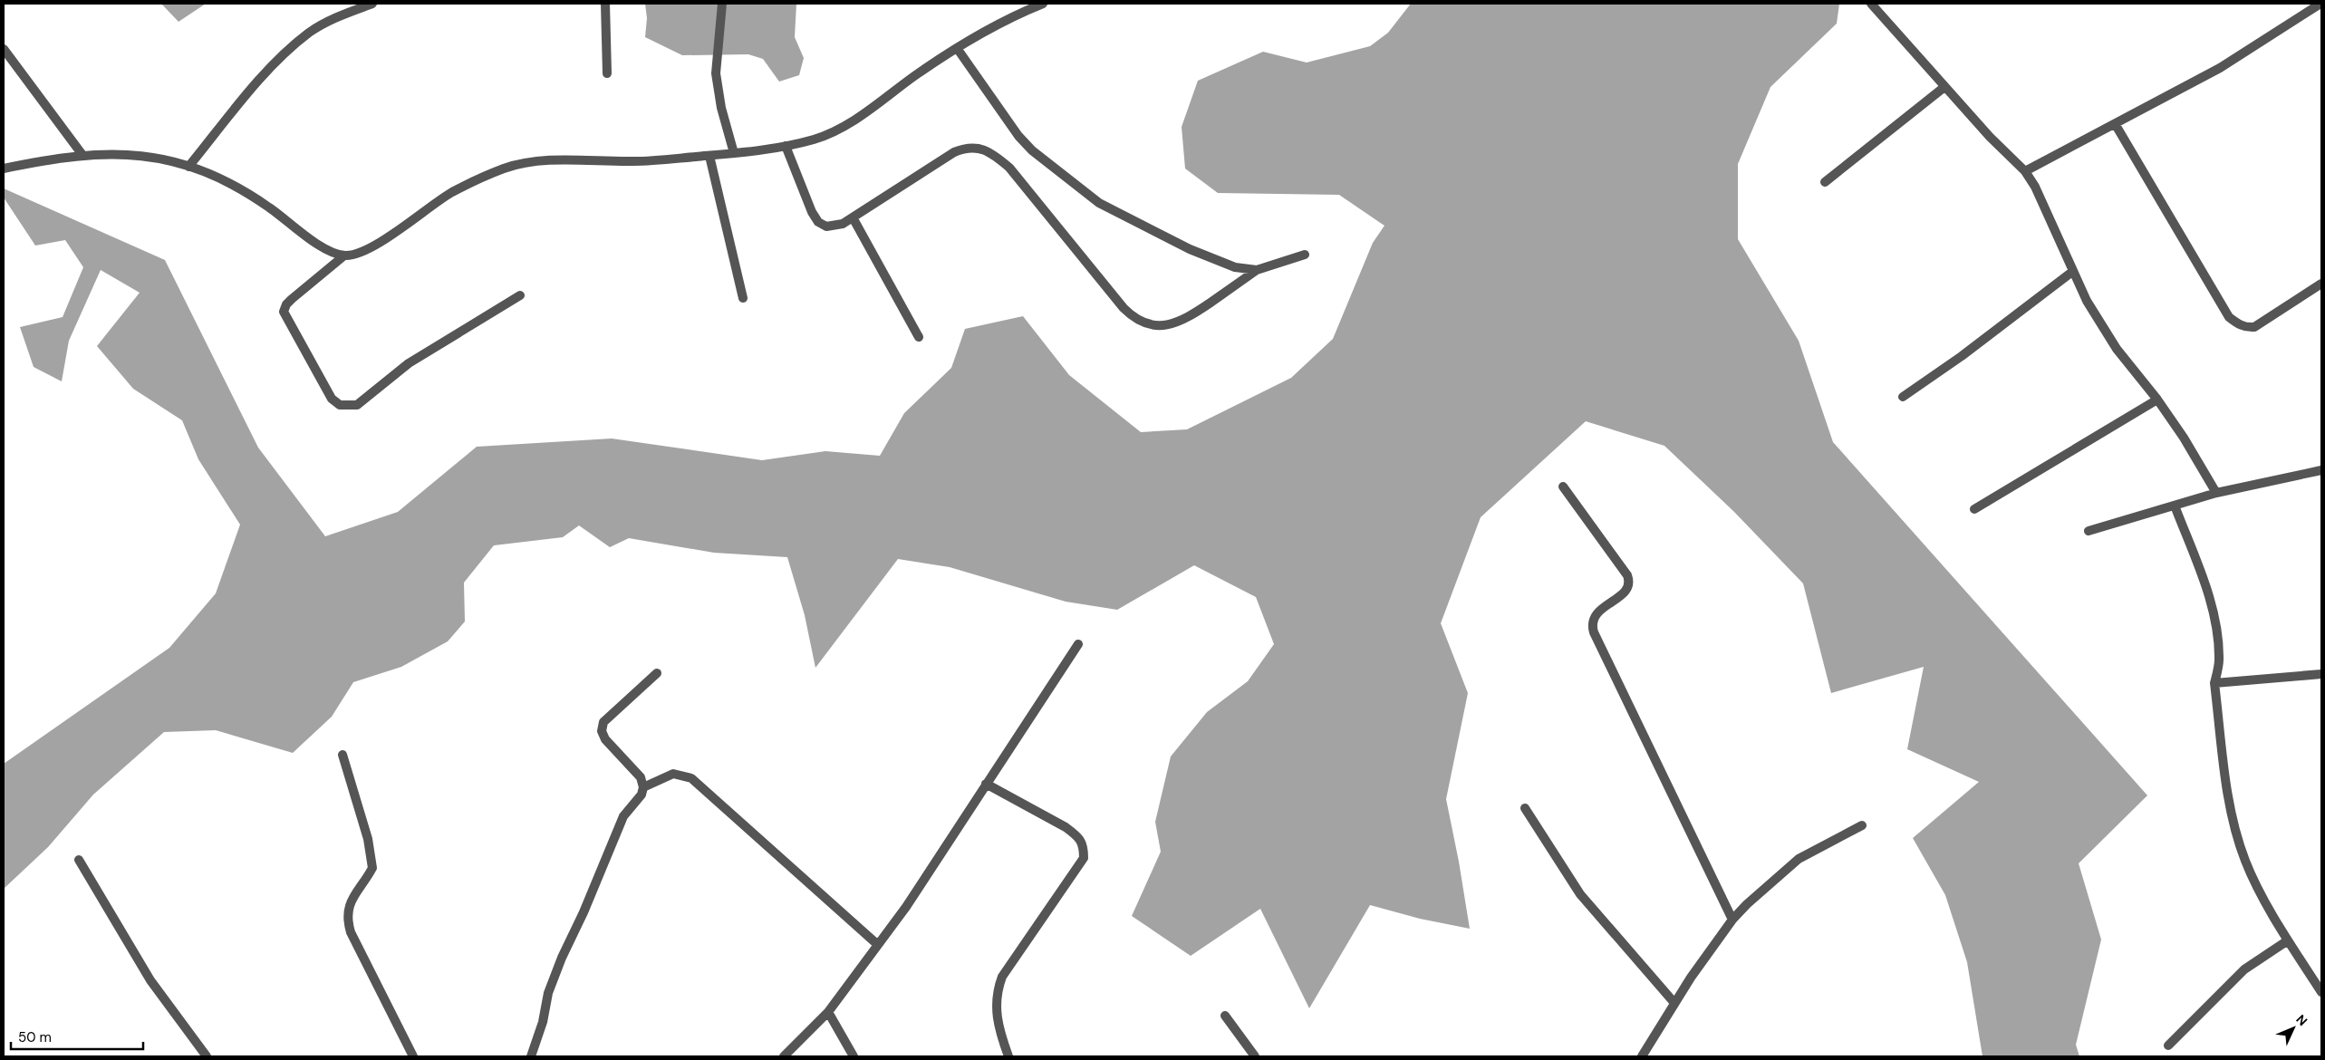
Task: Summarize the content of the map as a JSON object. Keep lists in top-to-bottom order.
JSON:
{
  "scale_bar": "50 m",
  "north": "top right"
}
